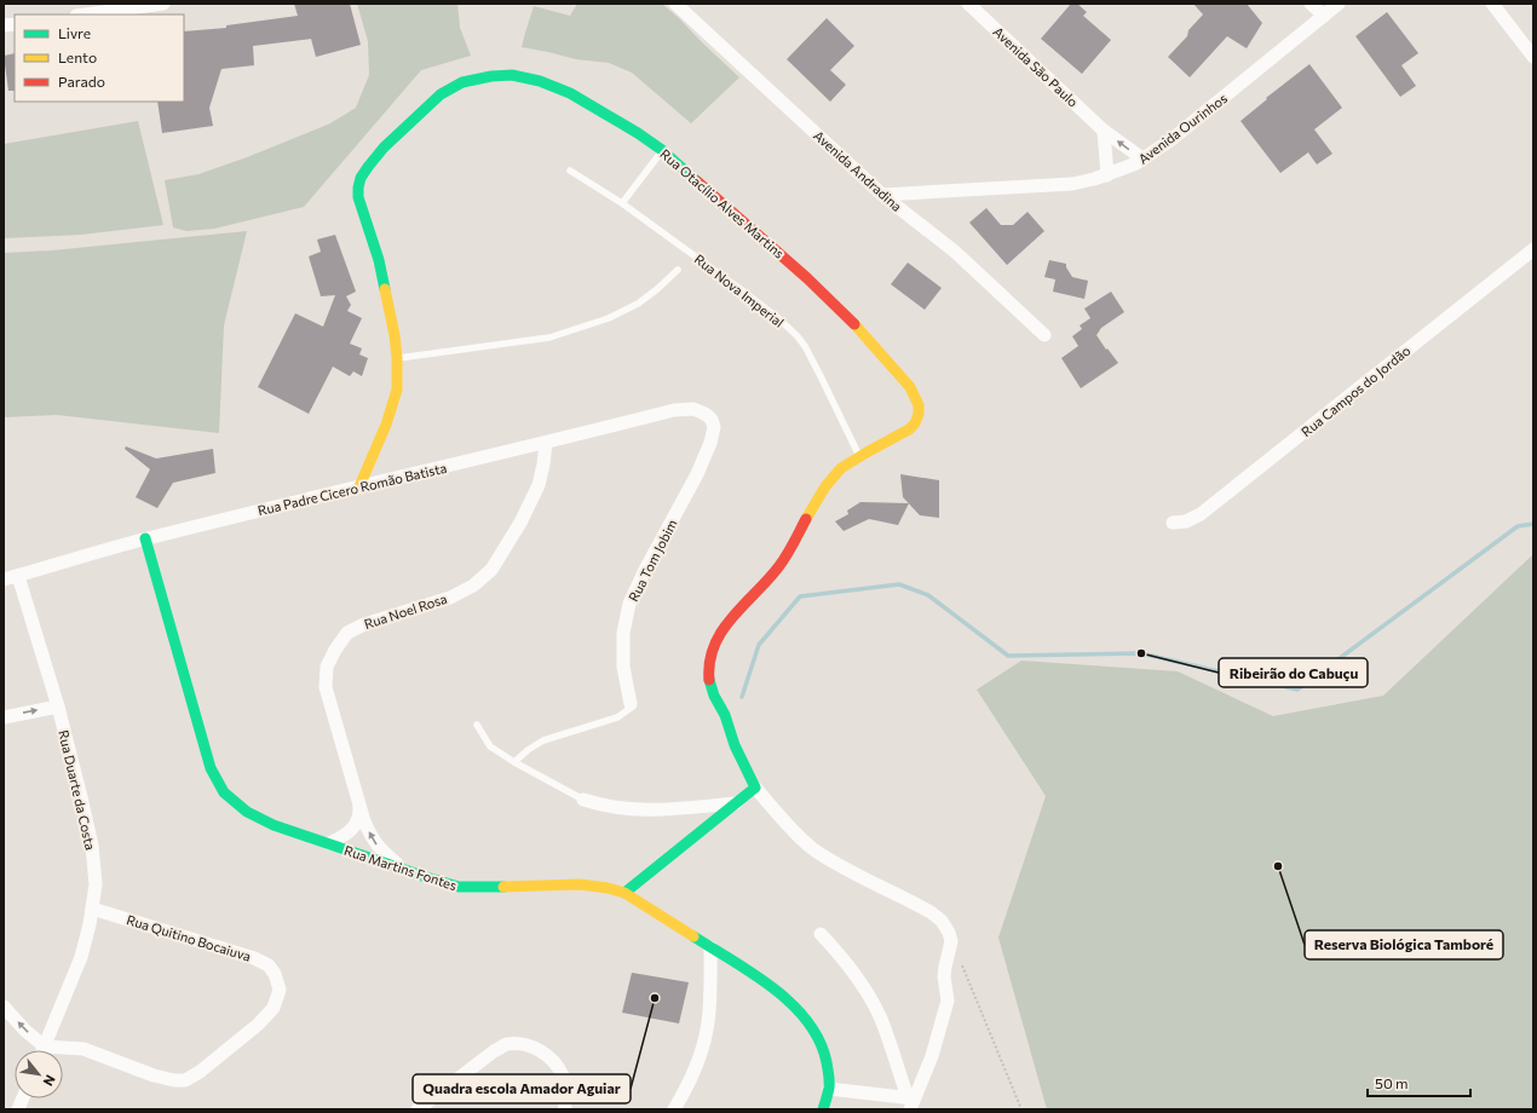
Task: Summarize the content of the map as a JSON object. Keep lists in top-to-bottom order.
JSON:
{
  "streets": {
    "street": [
      "Avenida São Paulo",
      "Avenida Ourinhos",
      "Avenida Andradina",
      "Rua Otacílio Alves Martins",
      "Rua Campos do Jordão",
      "Rua Padre Cicero Romão Batista",
      "Rua Tom Jobim",
      "Rua Noel Rosa",
      "Rua Duarte da Costa",
      "Rua Martins Fontes",
      "Rua Quitino Bocaiuva"
    ],
    "lane": ["Rua Nova Imperial"]
  },
  "crossings": [
    ["Avenida São Paulo", "Avenida Ourinhos"],
    ["Avenida Ourinhos", "Avenida Andradina"],
    ["Rua Otacílio Alves Martins", "Rua Nova Imperial"],
    ["Rua Otacílio Alves Martins", "Rua Padre Cicero Romão Batista"],
    ["Rua Padre Cicero Romão Batista", "Rua Tom Jobim"],
    ["Rua Padre Cicero Romão Batista", "Rua Noel Rosa"],
    ["Rua Padre Cicero Romão Batista", "Rua Duarte da Costa"],
    ["Rua Padre Cicero Romão Batista", "Rua Martins Fontes"],
    ["Rua Noel Rosa", "Rua Martins Fontes"],
    ["Rua Duarte da Costa", "Rua Quitino Bocaiuva"]
  ],
  "places": ["Ribeirão do Cabuçu", "Reserva Biológica Tamboré", "Quadra escola Amador Aguiar"],
  "legend": ["Livre", "Lento", "Parado"],
  "scale_bar": "50 m",
  "north": "bottom right"
}
